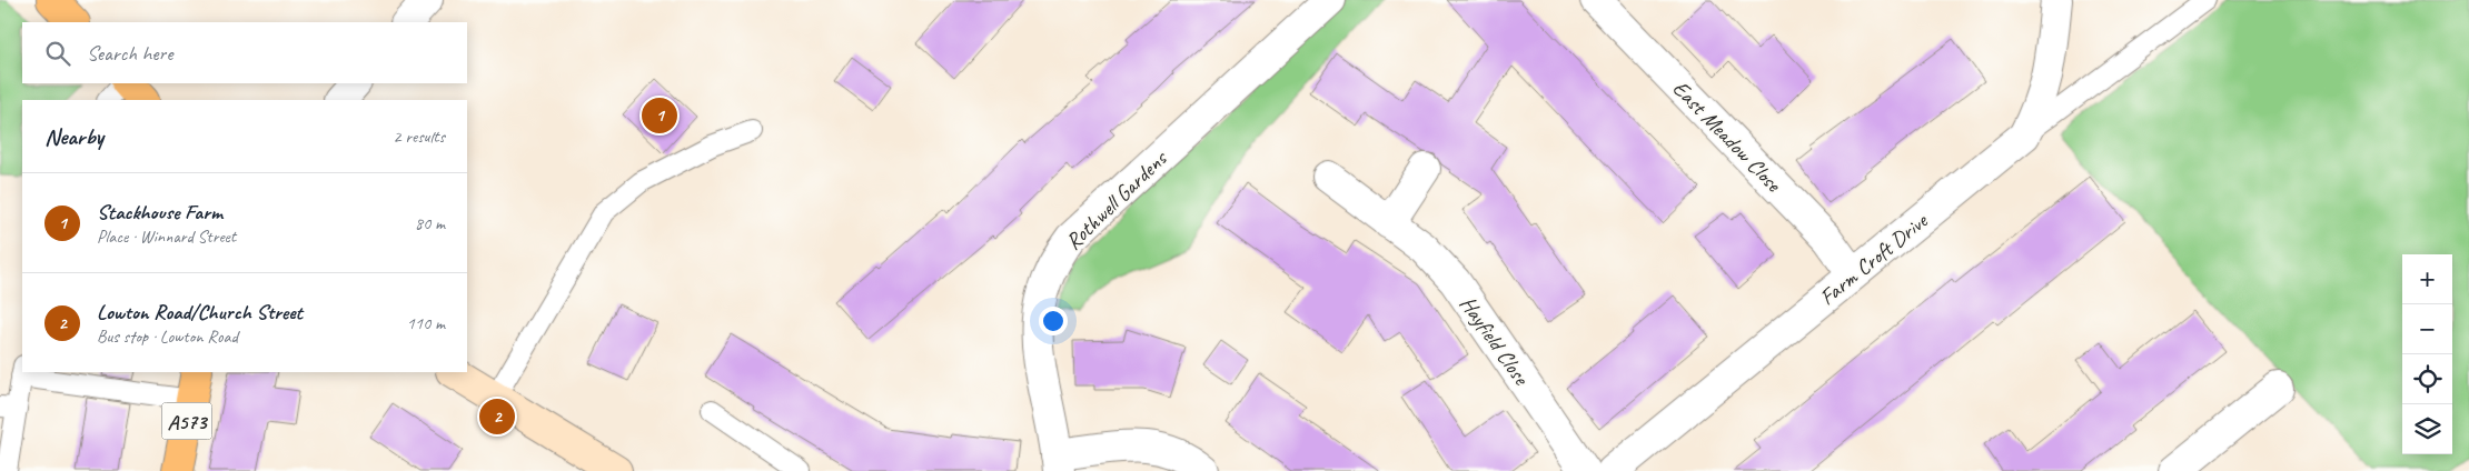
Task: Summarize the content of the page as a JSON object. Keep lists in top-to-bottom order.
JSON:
{
  "streets": {
    "main road": ["A573"],
    "street": [
      "East Meadow Close",
      "Rothwell Gardens",
      "Farm Croft Drive",
      "Hayfield Close"
    ]
  },
  "crossings": [
    ["East Meadow Close", "Farm Croft Drive"]
  ],
  "page": {
    "search": "Search here",
    "pins": ["1", "2"],
    "heading": ["Nearby", "2 results"],
    "list": [
      {
        "mark": "1",
        "name": "Stackhouse Farm",
        "note": "Place · Winnard Street",
        "value": "80 m"
      },
      {
        "mark": "2",
        "name": "Lowton Road/Church Street",
        "note": "Bus stop · Lowton Road",
        "value": "110 m"
      }
    ],
    "map_buttons": ["+", "−"]
  }
}
